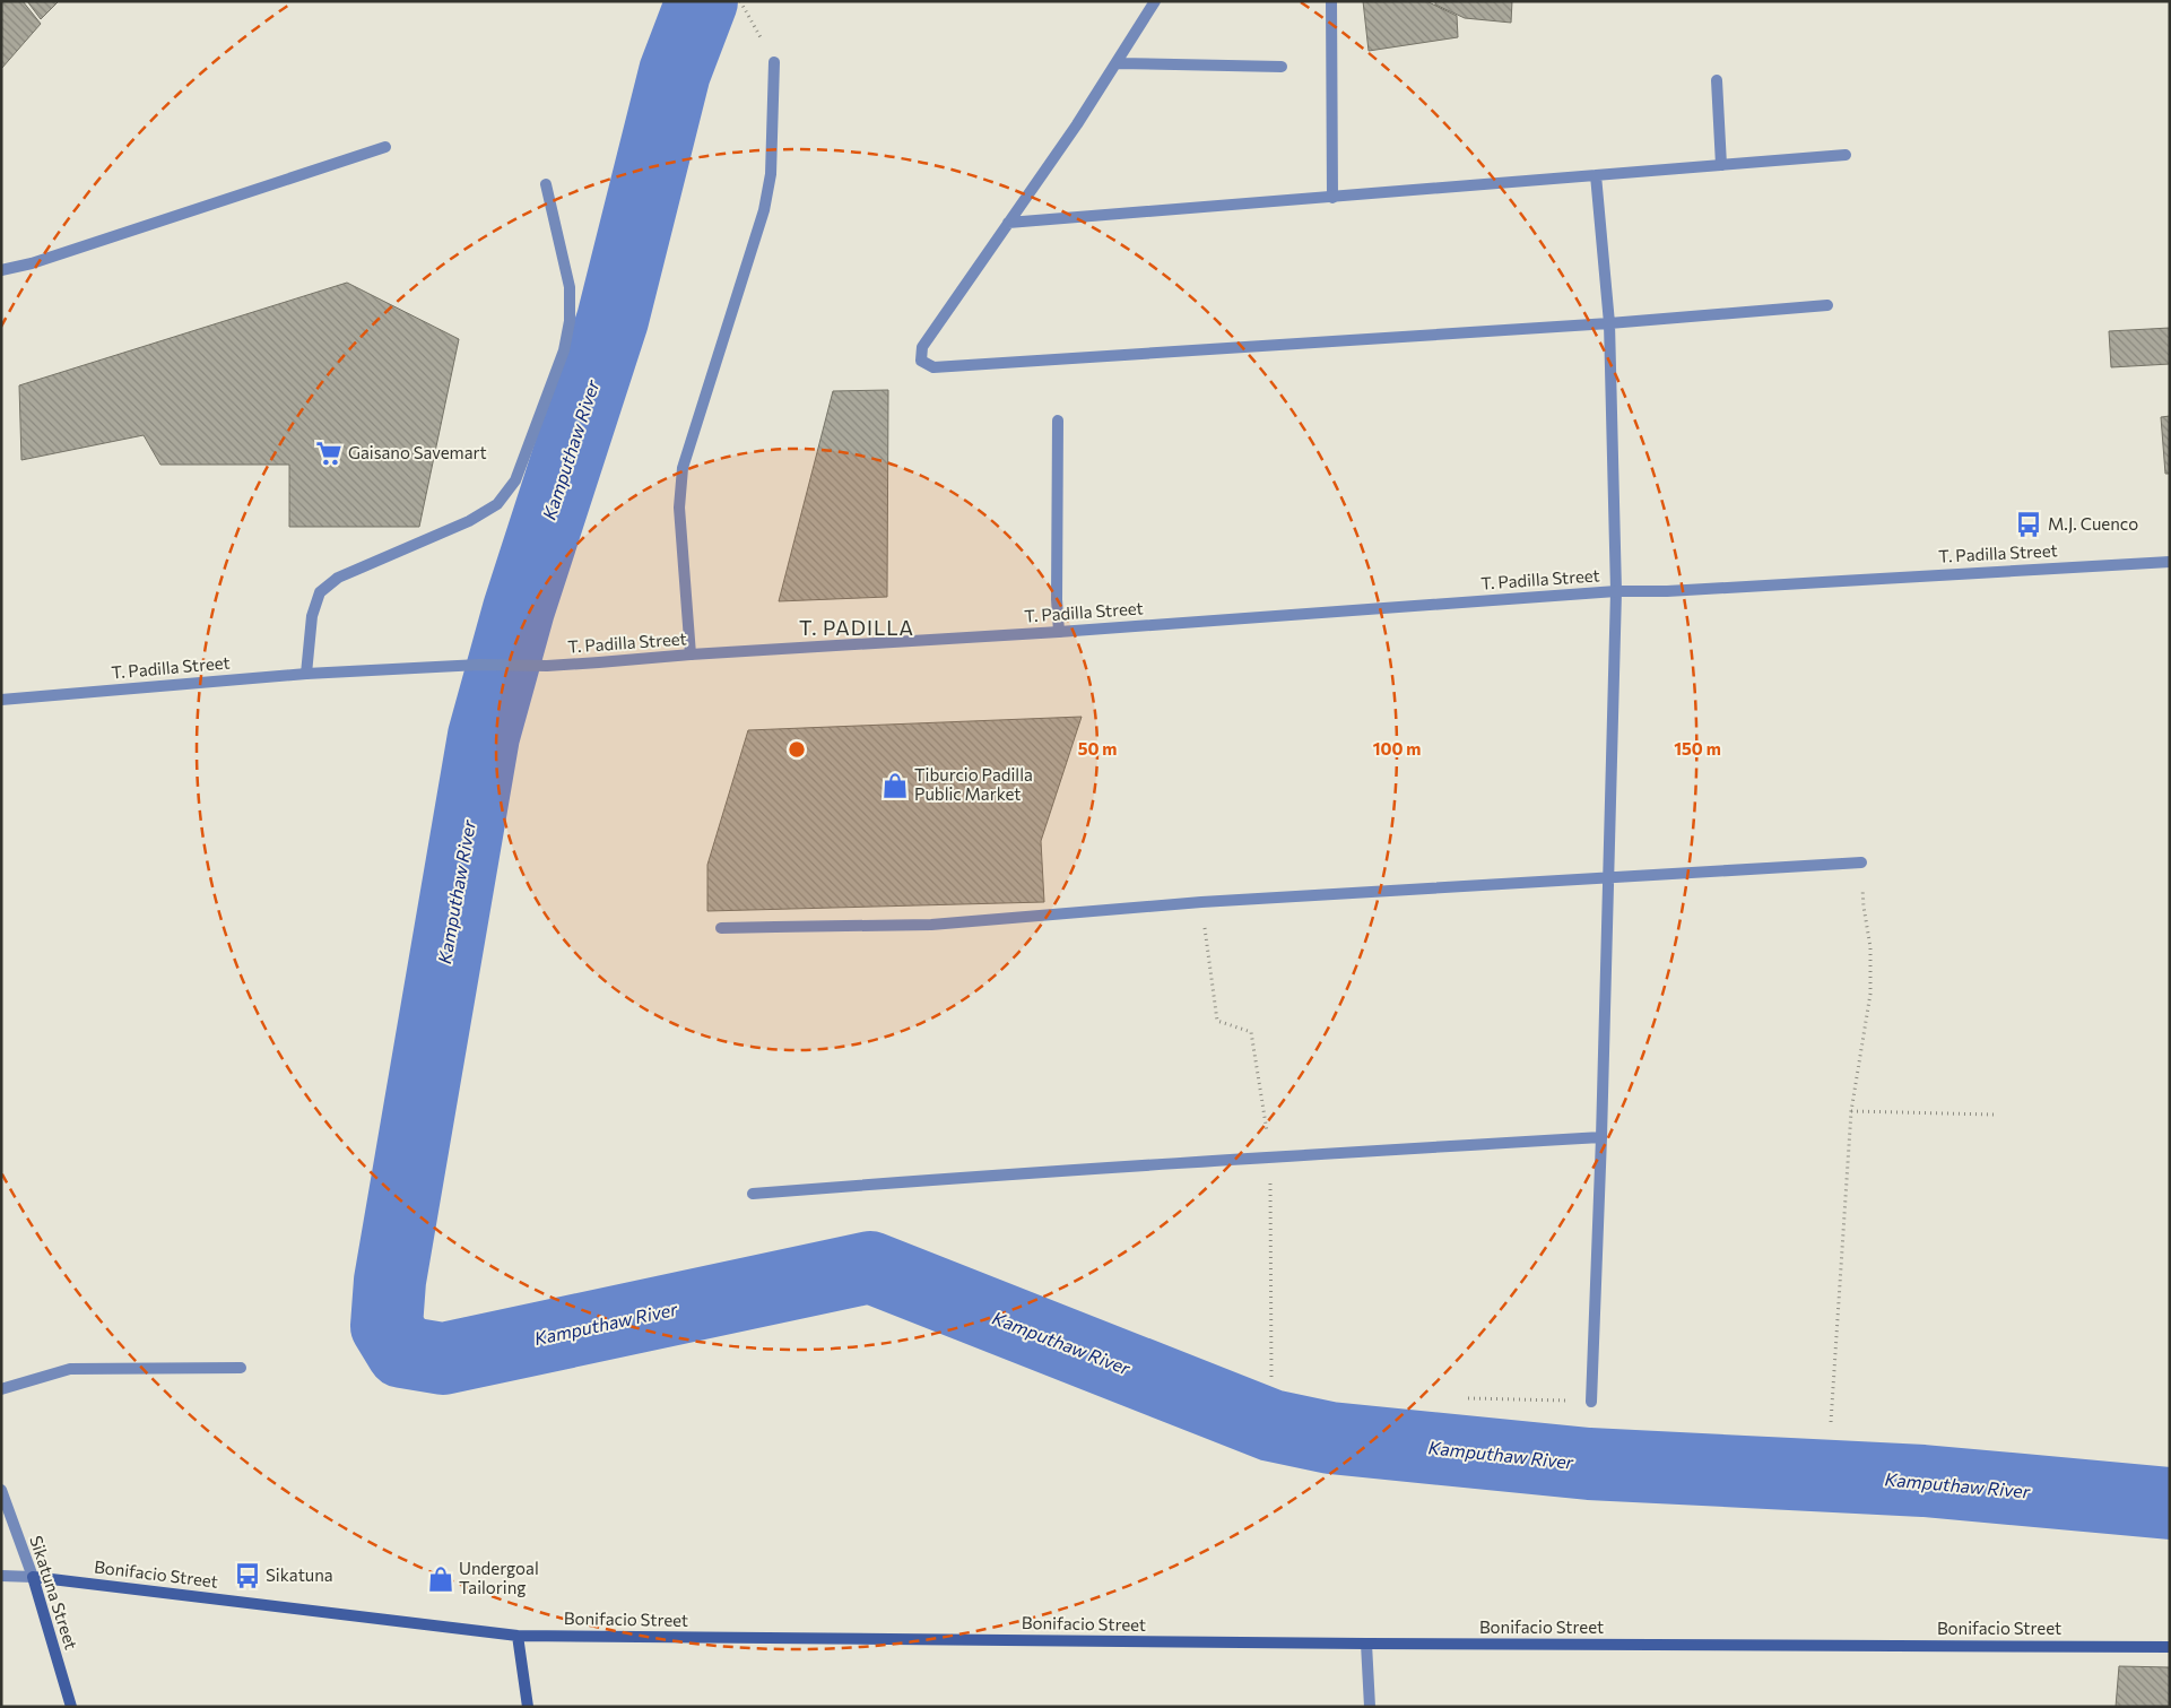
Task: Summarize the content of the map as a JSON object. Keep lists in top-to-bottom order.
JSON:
{
  "streets": {
    "main road": ["Bonifacio Street", "Sikatuna Street"],
    "street": ["T. Padilla Street"]
  },
  "crossings": [
    ["Bonifacio Street", "Sikatuna Street"]
  ],
  "districts": ["T. PADILLA"],
  "water": ["Kamputhaw River"],
  "places": {
    "supermarket": ["Gaisano Savemart"],
    "bus stop": ["M.J. Cuenco", "Sikatuna"],
    "shop": ["Tiburcio Padilla Public Market", "Undergoal Tailoring"]
  },
  "rings": ["50 m", "100 m", "150 m"]
}
